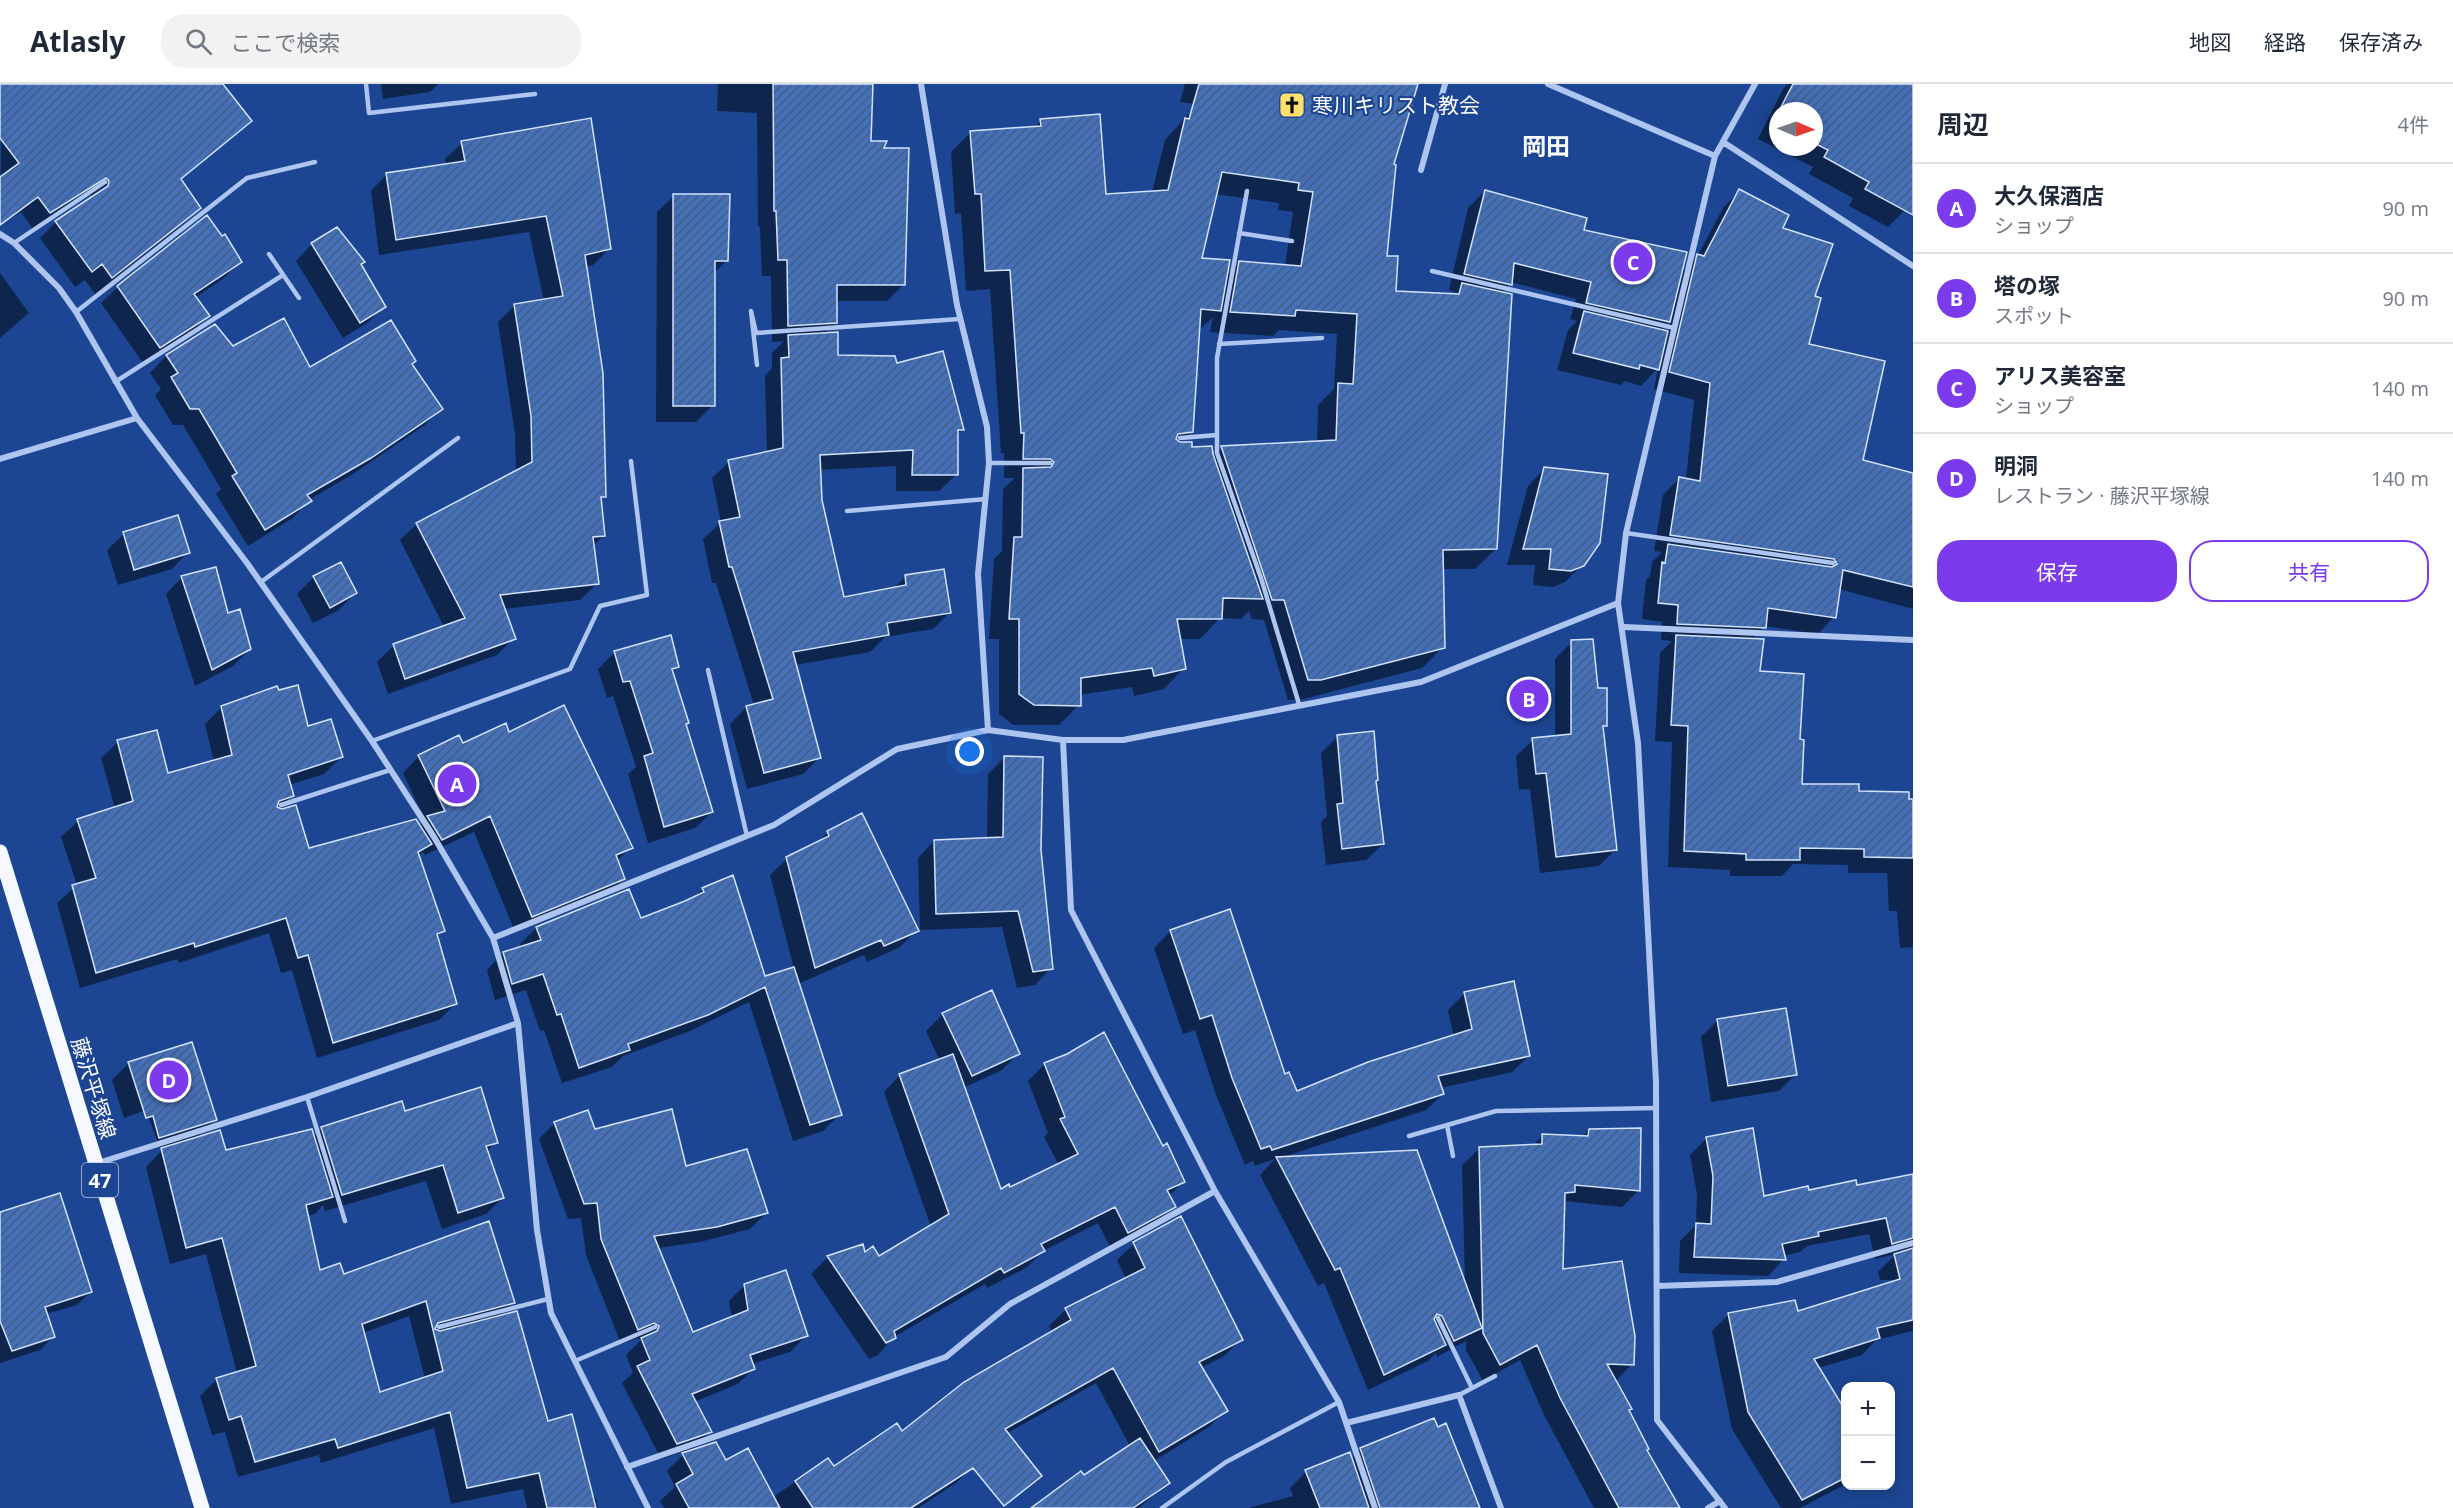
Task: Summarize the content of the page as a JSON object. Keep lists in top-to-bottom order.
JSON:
{
  "streets": {
    "main road": ["藤沢平塚線", "47"]
  },
  "districts": ["岡田"],
  "places": {
    "church": ["寒川キリスト教会"]
  },
  "north": "right",
  "page": {
    "header": "Atlasly",
    "search": "ここで検索",
    "nav": ["地図", "経路", "保存済み"],
    "heading": ["周辺", "4件"],
    "list": [
      {
        "mark": "A",
        "name": "大久保酒店",
        "note": "ショップ",
        "value": "90 m"
      },
      {
        "mark": "B",
        "name": "塔の塚",
        "note": "スポット",
        "value": "90 m"
      },
      {
        "mark": "C",
        "name": "アリス美容室",
        "note": "ショップ",
        "value": "140 m"
      },
      {
        "mark": "D",
        "name": "明洞",
        "note": "レストラン · 藤沢平塚線",
        "value": "140 m"
      }
    ],
    "pins": [
      "C",
      "B",
      "A",
      "D"
    ],
    "buttons": ["保存", "共有"],
    "map_buttons": ["+", "−"]
  }
}
